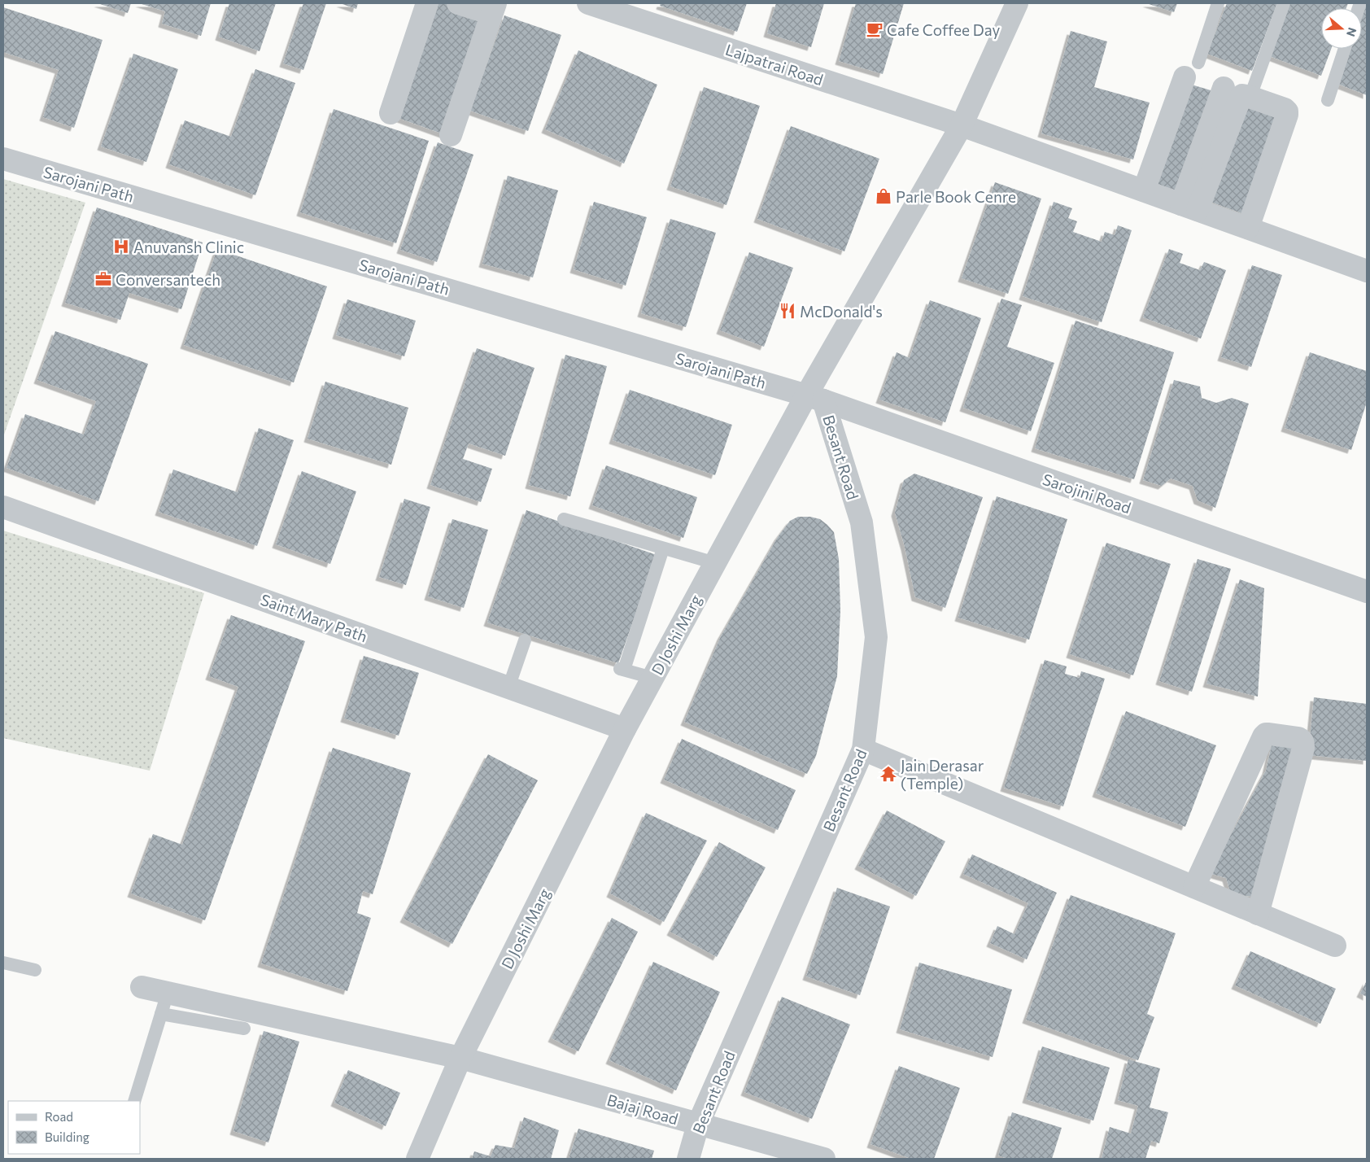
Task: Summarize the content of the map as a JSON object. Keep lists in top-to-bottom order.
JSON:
{
  "streets": {
    "street": [
      "Lajpatrai Road",
      "Sarojani Path",
      "Besant Road",
      "Sarojini Road",
      "Saint Mary Path",
      "D Joshi Marg",
      "Bajaj Road"
    ]
  },
  "crossings": [
    ["Lajpatrai Road", "D Joshi Marg"],
    ["Sarojani Path", "Besant Road"],
    ["Sarojani Path", "Sarojini Road"],
    ["Sarojani Path", "D Joshi Marg"],
    ["Besant Road", "Sarojini Road"],
    ["Besant Road", "D Joshi Marg"],
    ["Besant Road", "Bajaj Road"],
    ["Sarojini Road", "D Joshi Marg"],
    ["Saint Mary Path", "D Joshi Marg"],
    ["D Joshi Marg", "Bajaj Road"]
  ],
  "places": {
    "cafe": ["Cafe Coffee Day"],
    "shop": ["Parle Book Cenre"],
    "hospital": ["Anuvansh Clinic"],
    "office": ["Conversantech"],
    "restaurant": ["McDonald's"],
    "temple": ["Jain Derasar (Temple)"]
  },
  "legend": ["Road", "Building"],
  "north": "right"
}
